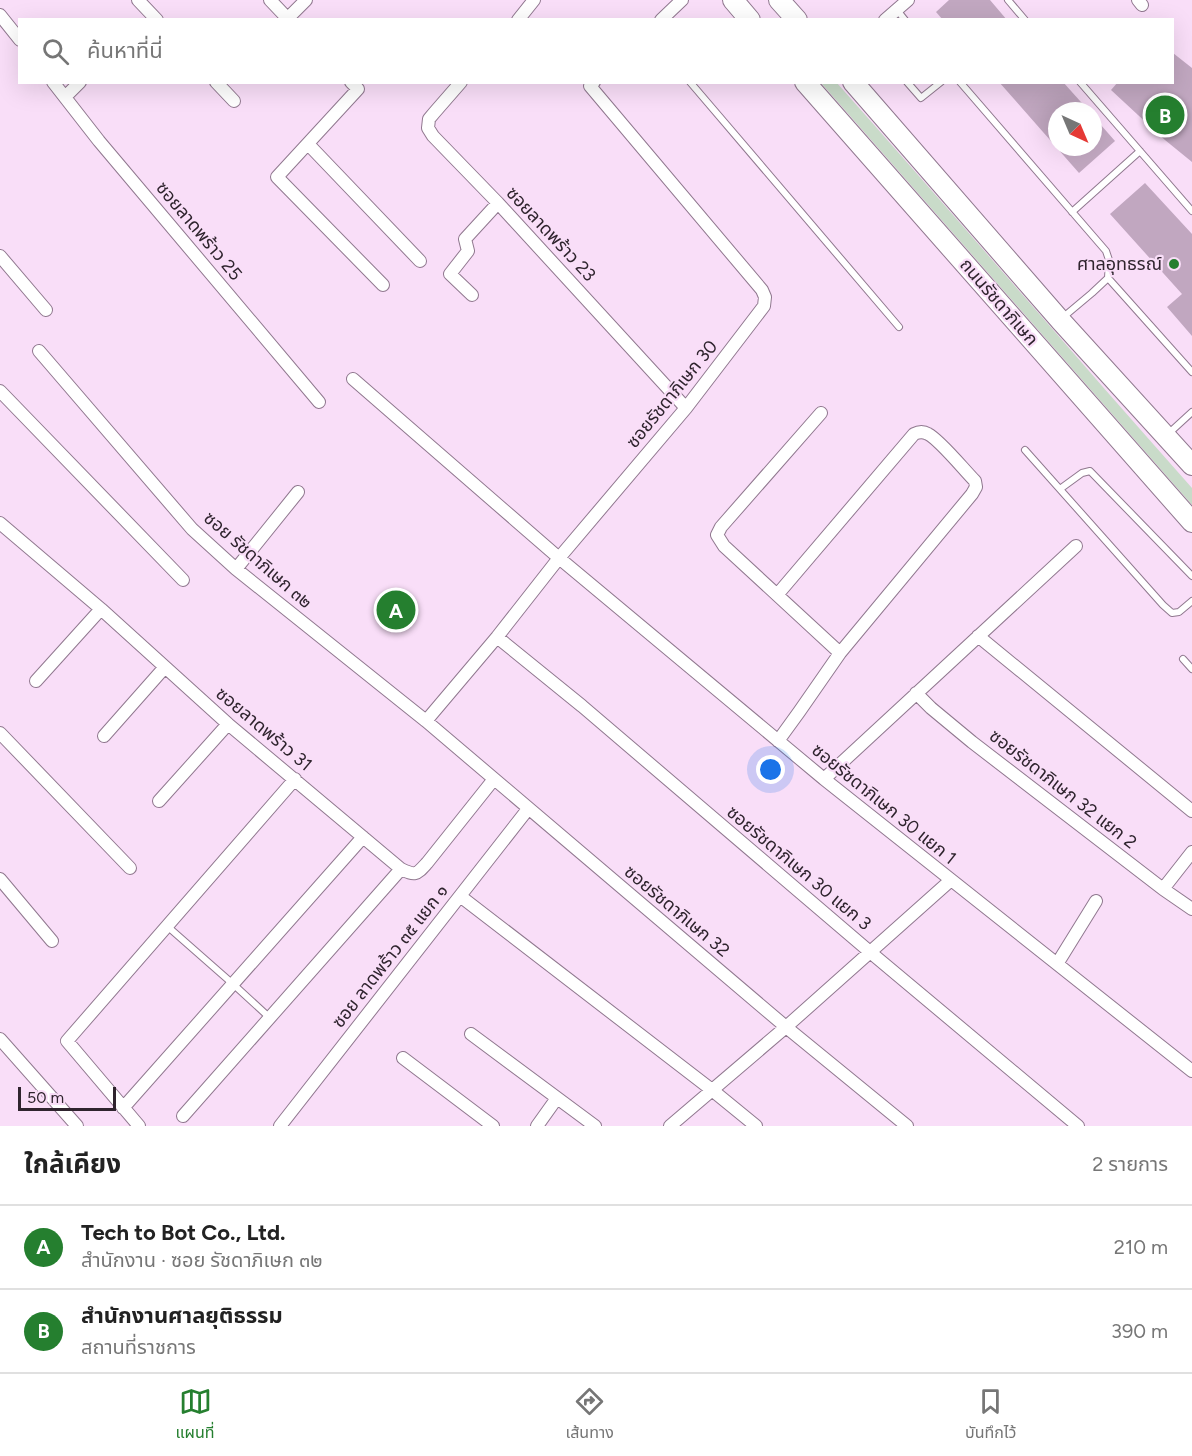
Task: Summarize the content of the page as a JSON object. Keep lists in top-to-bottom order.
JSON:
{
  "streets": {
    "main road": ["ถนนรัชดาภิเษก"],
    "street": [
      "ซอยลาดพร้าว 25",
      "ซอยลาดพร้าว 23",
      "ซอยรัชดาภิเษก 30",
      "ซอย รัชดาภิเษก ๓๒",
      "ซอยลาดพร้าว 31",
      "ซอยรัชดาภิเษก 32 แยก 2",
      "ซอยรัชดาภิเษก 30 แยก 1",
      "ซอยรัชดาภิเษก 30 แยก 3",
      "ซอยรัชดาภิเษก 32",
      "ซอย ลาดพร้าว ๓๕ แยก ๑"
    ]
  },
  "crossings": [
    ["ซอยลาดพร้าว 23", "ซอยรัชดาภิเษก 30"],
    ["ซอยรัชดาภิเษก 30", "ซอย รัชดาภิเษก ๓๒"],
    ["ซอยรัชดาภิเษก 30", "ซอยรัชดาภิเษก 30 แยก 1"],
    ["ซอยรัชดาภิเษก 30", "ซอยรัชดาภิเษก 30 แยก 3"],
    ["ซอยรัชดาภิเษก 30", "ซอยรัชดาภิเษก 32"],
    ["ซอย รัชดาภิเษก ๓๒", "ซอยรัชดาภิเษก 32"],
    ["ซอยรัชดาภิเษก 32", "ซอย ลาดพร้าว ๓๕ แยก ๑"]
  ],
  "places": ["ศาลอุทธรณ์"],
  "scale_bar": "50 m",
  "north": "bottom right",
  "page": {
    "search": "ค้นหาที่นี่",
    "pins": ["B", "A"],
    "scale": "50 m",
    "heading": ["ใกล้เคียง", "2 รายการ"],
    "list": [
      {
        "mark": "A",
        "name": "Tech to Bot Co., Ltd.",
        "note": "สำนักงาน · ซอย รัชดาภิเษก ๓๒",
        "value": "210 m"
      },
      {
        "mark": "B",
        "name": "สำนักงานศาลยุติธรรม",
        "note": "สถานที่ราชการ",
        "value": "390 m"
      }
    ],
    "nav": ["แผนที่", "เส้นทาง", "บันทึกไว้"]
  }
}
